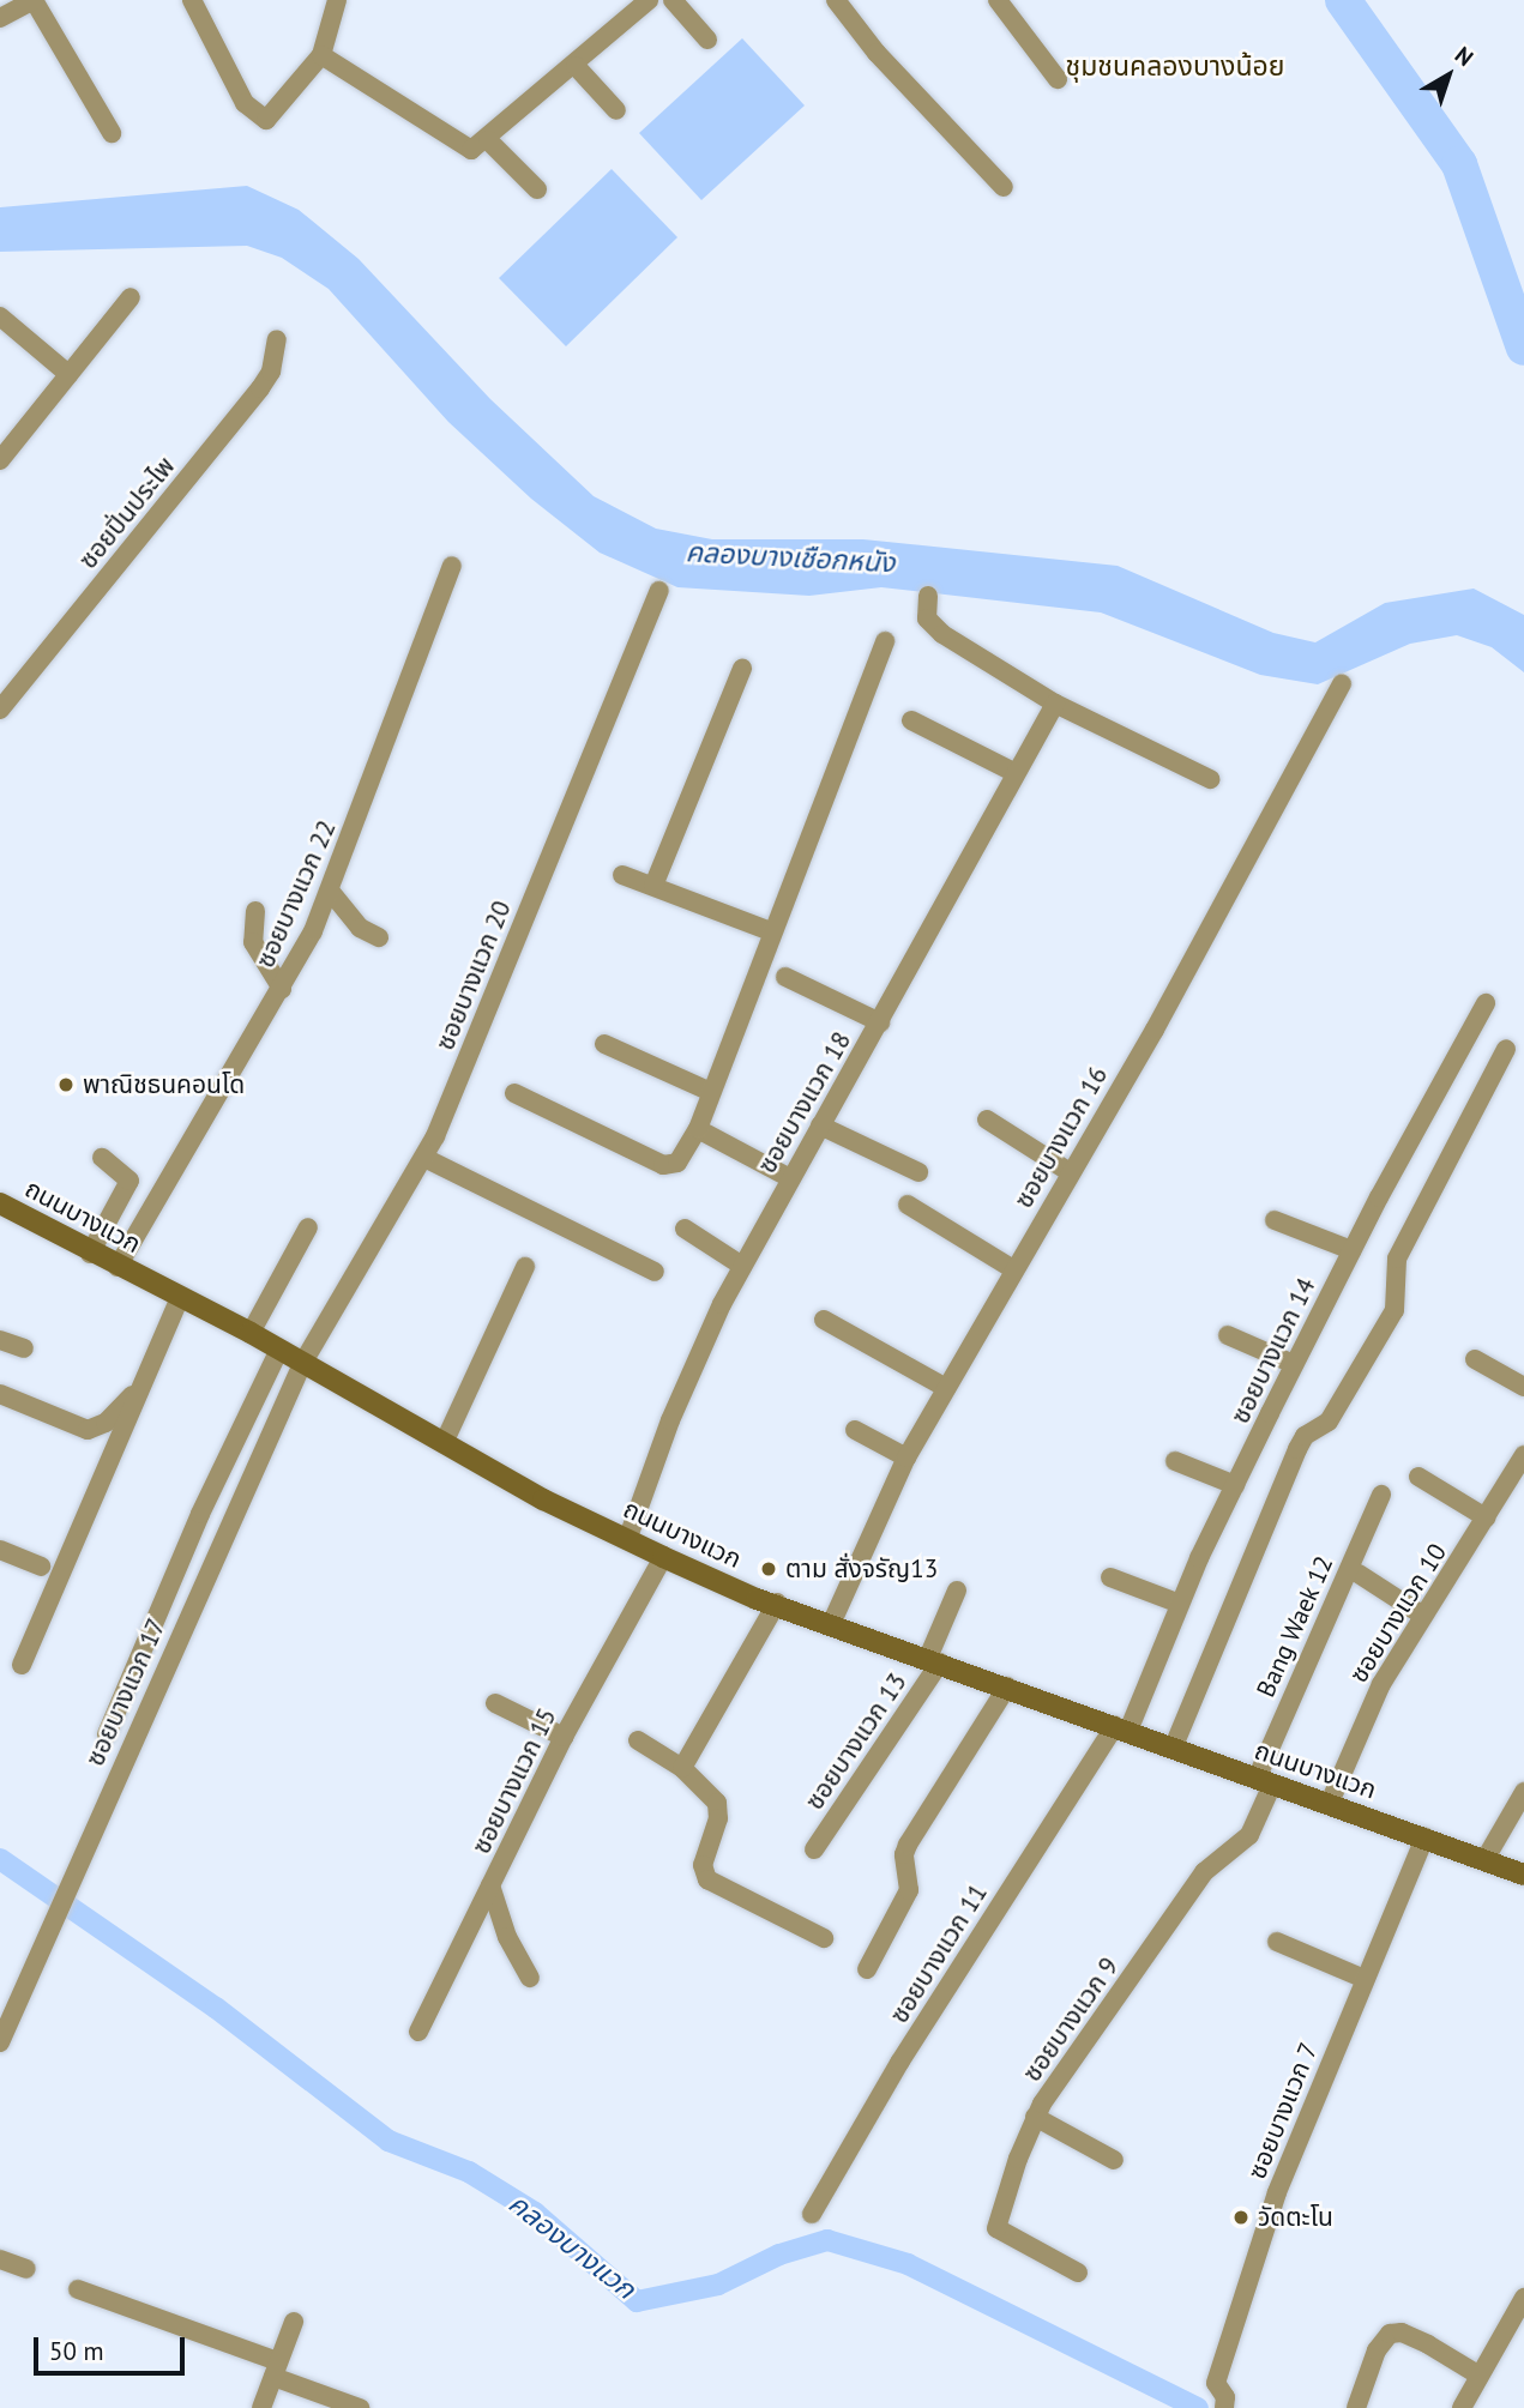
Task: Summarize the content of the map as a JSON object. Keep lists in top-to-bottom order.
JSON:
{
  "streets": {
    "main road": ["ถนนบางแวก"],
    "street": [
      "ซอยปิ่นประไพ",
      "ซอยบางแวก 22",
      "ซอยบางแวก 20",
      "ซอยบางแวก 18",
      "ซอยบางแวก 16",
      "ซอยบางแวก 14",
      "ซอยบางแวก 10",
      "Bang Waek 12",
      "ซอยบางแวก 17",
      "ซอยบางแวก 13",
      "ซอยบางแวก 15",
      "ซอยบางแวก 11",
      "ซอยบางแวก 9",
      "ซอยบางแวก 7"
    ]
  },
  "crossings": [
    ["ซอยบางแวก 22", "ถนนบางแวก"],
    ["ซอยบางแวก 20", "ถนนบางแวก"],
    ["ซอยบางแวก 20", "ซอยบางแวก 17"],
    ["ซอยบางแวก 18", "ถนนบางแวก"],
    ["ซอยบางแวก 16", "ถนนบางแวก"],
    ["ถนนบางแวก", "ซอยบางแวก 14"],
    ["ถนนบางแวก", "ซอยบางแวก 10"],
    ["ถนนบางแวก", "Bang Waek 12"],
    ["ถนนบางแวก", "ซอยบางแวก 17"],
    ["ถนนบางแวก", "ซอยบางแวก 13"],
    ["ถนนบางแวก", "ซอยบางแวก 15"],
    ["ถนนบางแวก", "ซอยบางแวก 11"],
    ["ถนนบางแวก", "ซอยบางแวก 9"],
    ["ถนนบางแวก", "ซอยบางแวก 7"],
    ["ซอยบางแวก 14", "ซอยบางแวก 11"],
    ["Bang Waek 12", "ซอยบางแวก 9"]
  ],
  "districts": ["ชุมชนคลองบางน้อย"],
  "water": ["คลองบางเชือกหนัง", "คลองบางแวก"],
  "places": ["พาณิชธนคอนโด", "ตาม สั่งจรัญ13", "วัดตะโน"],
  "scale_bar": "50 m",
  "north": "top right"
}
